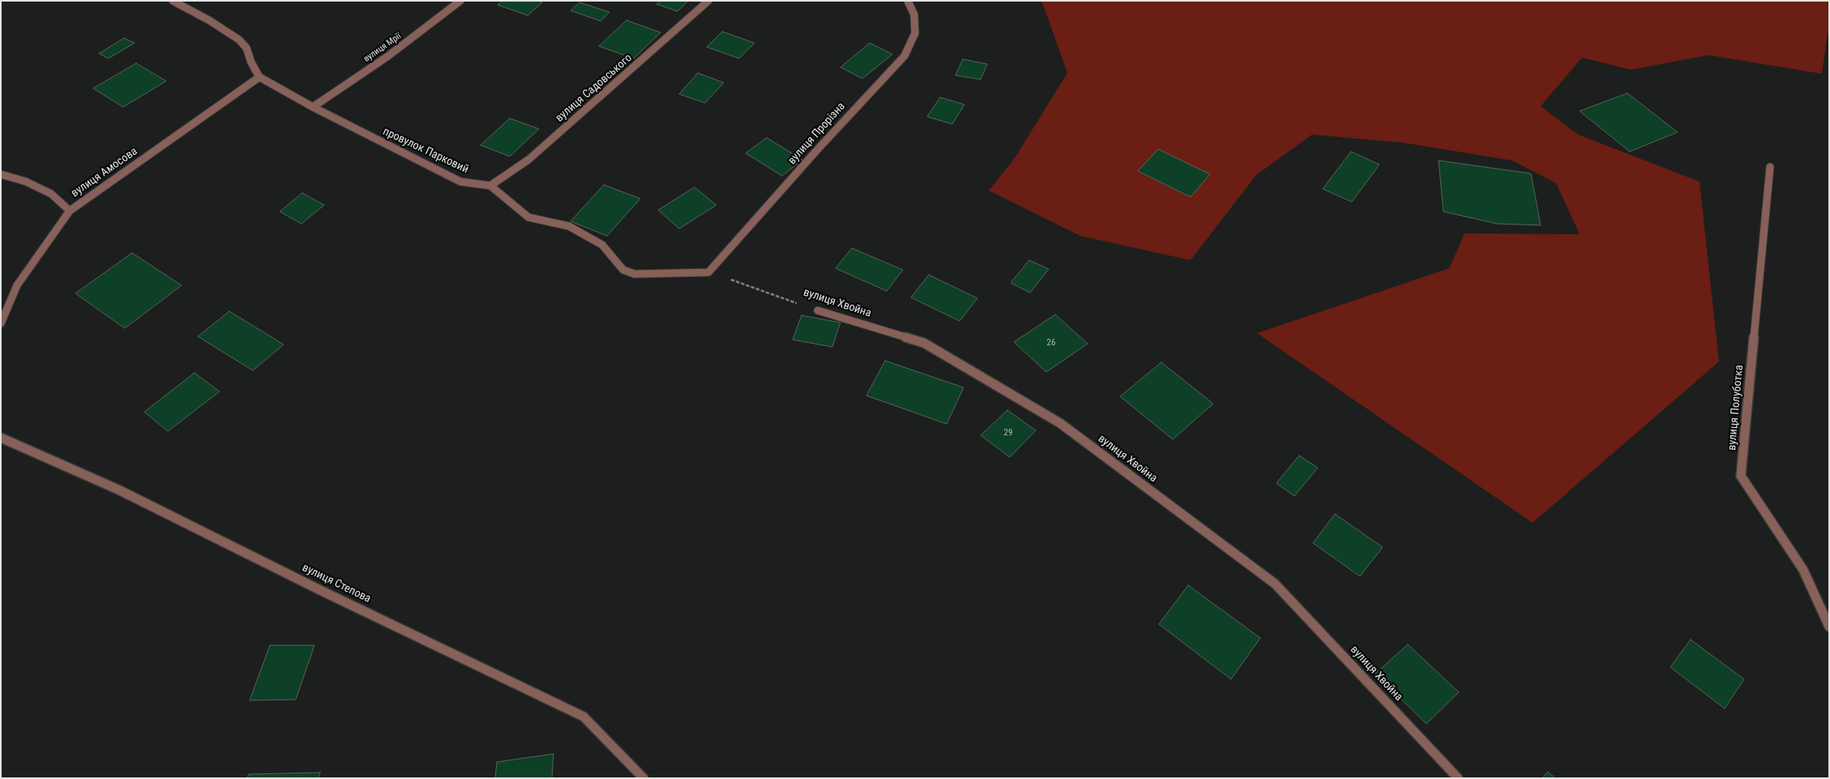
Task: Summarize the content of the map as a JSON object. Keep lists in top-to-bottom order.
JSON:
{
  "streets": {
    "street": [
      "вулиця Мрії",
      "вулиця Садовського",
      "вулиця Прорізна",
      "провулок Парковий",
      "вулиця Амосова",
      "вулиця Хвойна",
      "вулиця Полуботка",
      "вулиця Степова"
    ]
  },
  "crossings": [
    ["вулиця Мрії", "провулок Парковий"],
    ["вулиця Садовського", "провулок Парковий"],
    ["вулиця Прорізна", "вулиця Хвойна"],
    ["провулок Парковий", "вулиця Амосова"]
  ],
  "house_numbers": ["26", "29"]
}
